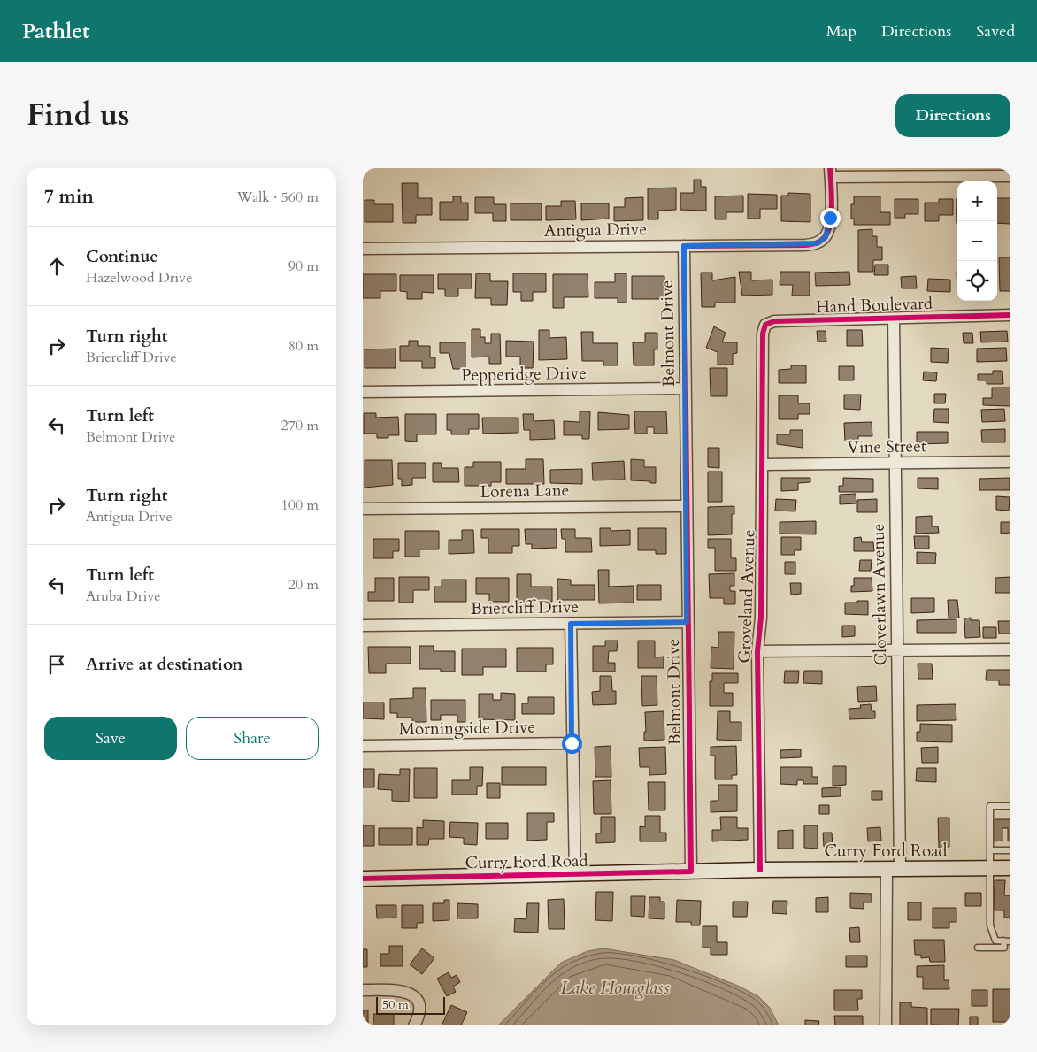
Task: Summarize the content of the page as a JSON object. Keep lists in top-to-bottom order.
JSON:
{
  "streets": {
    "street": [
      "Antigua Drive",
      "Hand Boulevard",
      "Belmont Drive",
      "Pepperidge Drive",
      "Vine Street",
      "Lorena Lane",
      "Cloverlawn Avenue",
      "Groveland Avenue",
      "Briercliff Drive",
      "Morningside Drive",
      "Curry Ford Road"
    ]
  },
  "crossings": [
    ["Antigua Drive", "Belmont Drive"],
    ["Hand Boulevard", "Cloverlawn Avenue"],
    ["Hand Boulevard", "Groveland Avenue"],
    ["Belmont Drive", "Pepperidge Drive"],
    ["Belmont Drive", "Lorena Lane"],
    ["Belmont Drive", "Briercliff Drive"],
    ["Belmont Drive", "Curry Ford Road"],
    ["Vine Street", "Cloverlawn Avenue"],
    ["Vine Street", "Groveland Avenue"],
    ["Cloverlawn Avenue", "Curry Ford Road"],
    ["Groveland Avenue", "Curry Ford Road"]
  ],
  "water": ["Lake Hourglass"],
  "scale_bar": "50 m",
  "page": {
    "header": "Pathlet",
    "nav": ["Map", "Directions", "Saved"],
    "title": "Find us",
    "buttons": [
      "Directions",
      ["Save", "Share"]
    ],
    "heading": ["7 min", "Walk · 560 m"],
    "map_buttons": ["+", "−"],
    "list": [
      ["Continue", "Hazelwood Drive", "90 m"],
      ["Turn right", "Briercliff Drive", "80 m"],
      ["Turn left", "Belmont Drive", "270 m"],
      ["Turn right", "Antigua Drive", "100 m"],
      ["Turn left", "Aruba Drive", "20 m"],
      "Arrive at destination"
    ],
    "scale": "50 m"
  }
}
